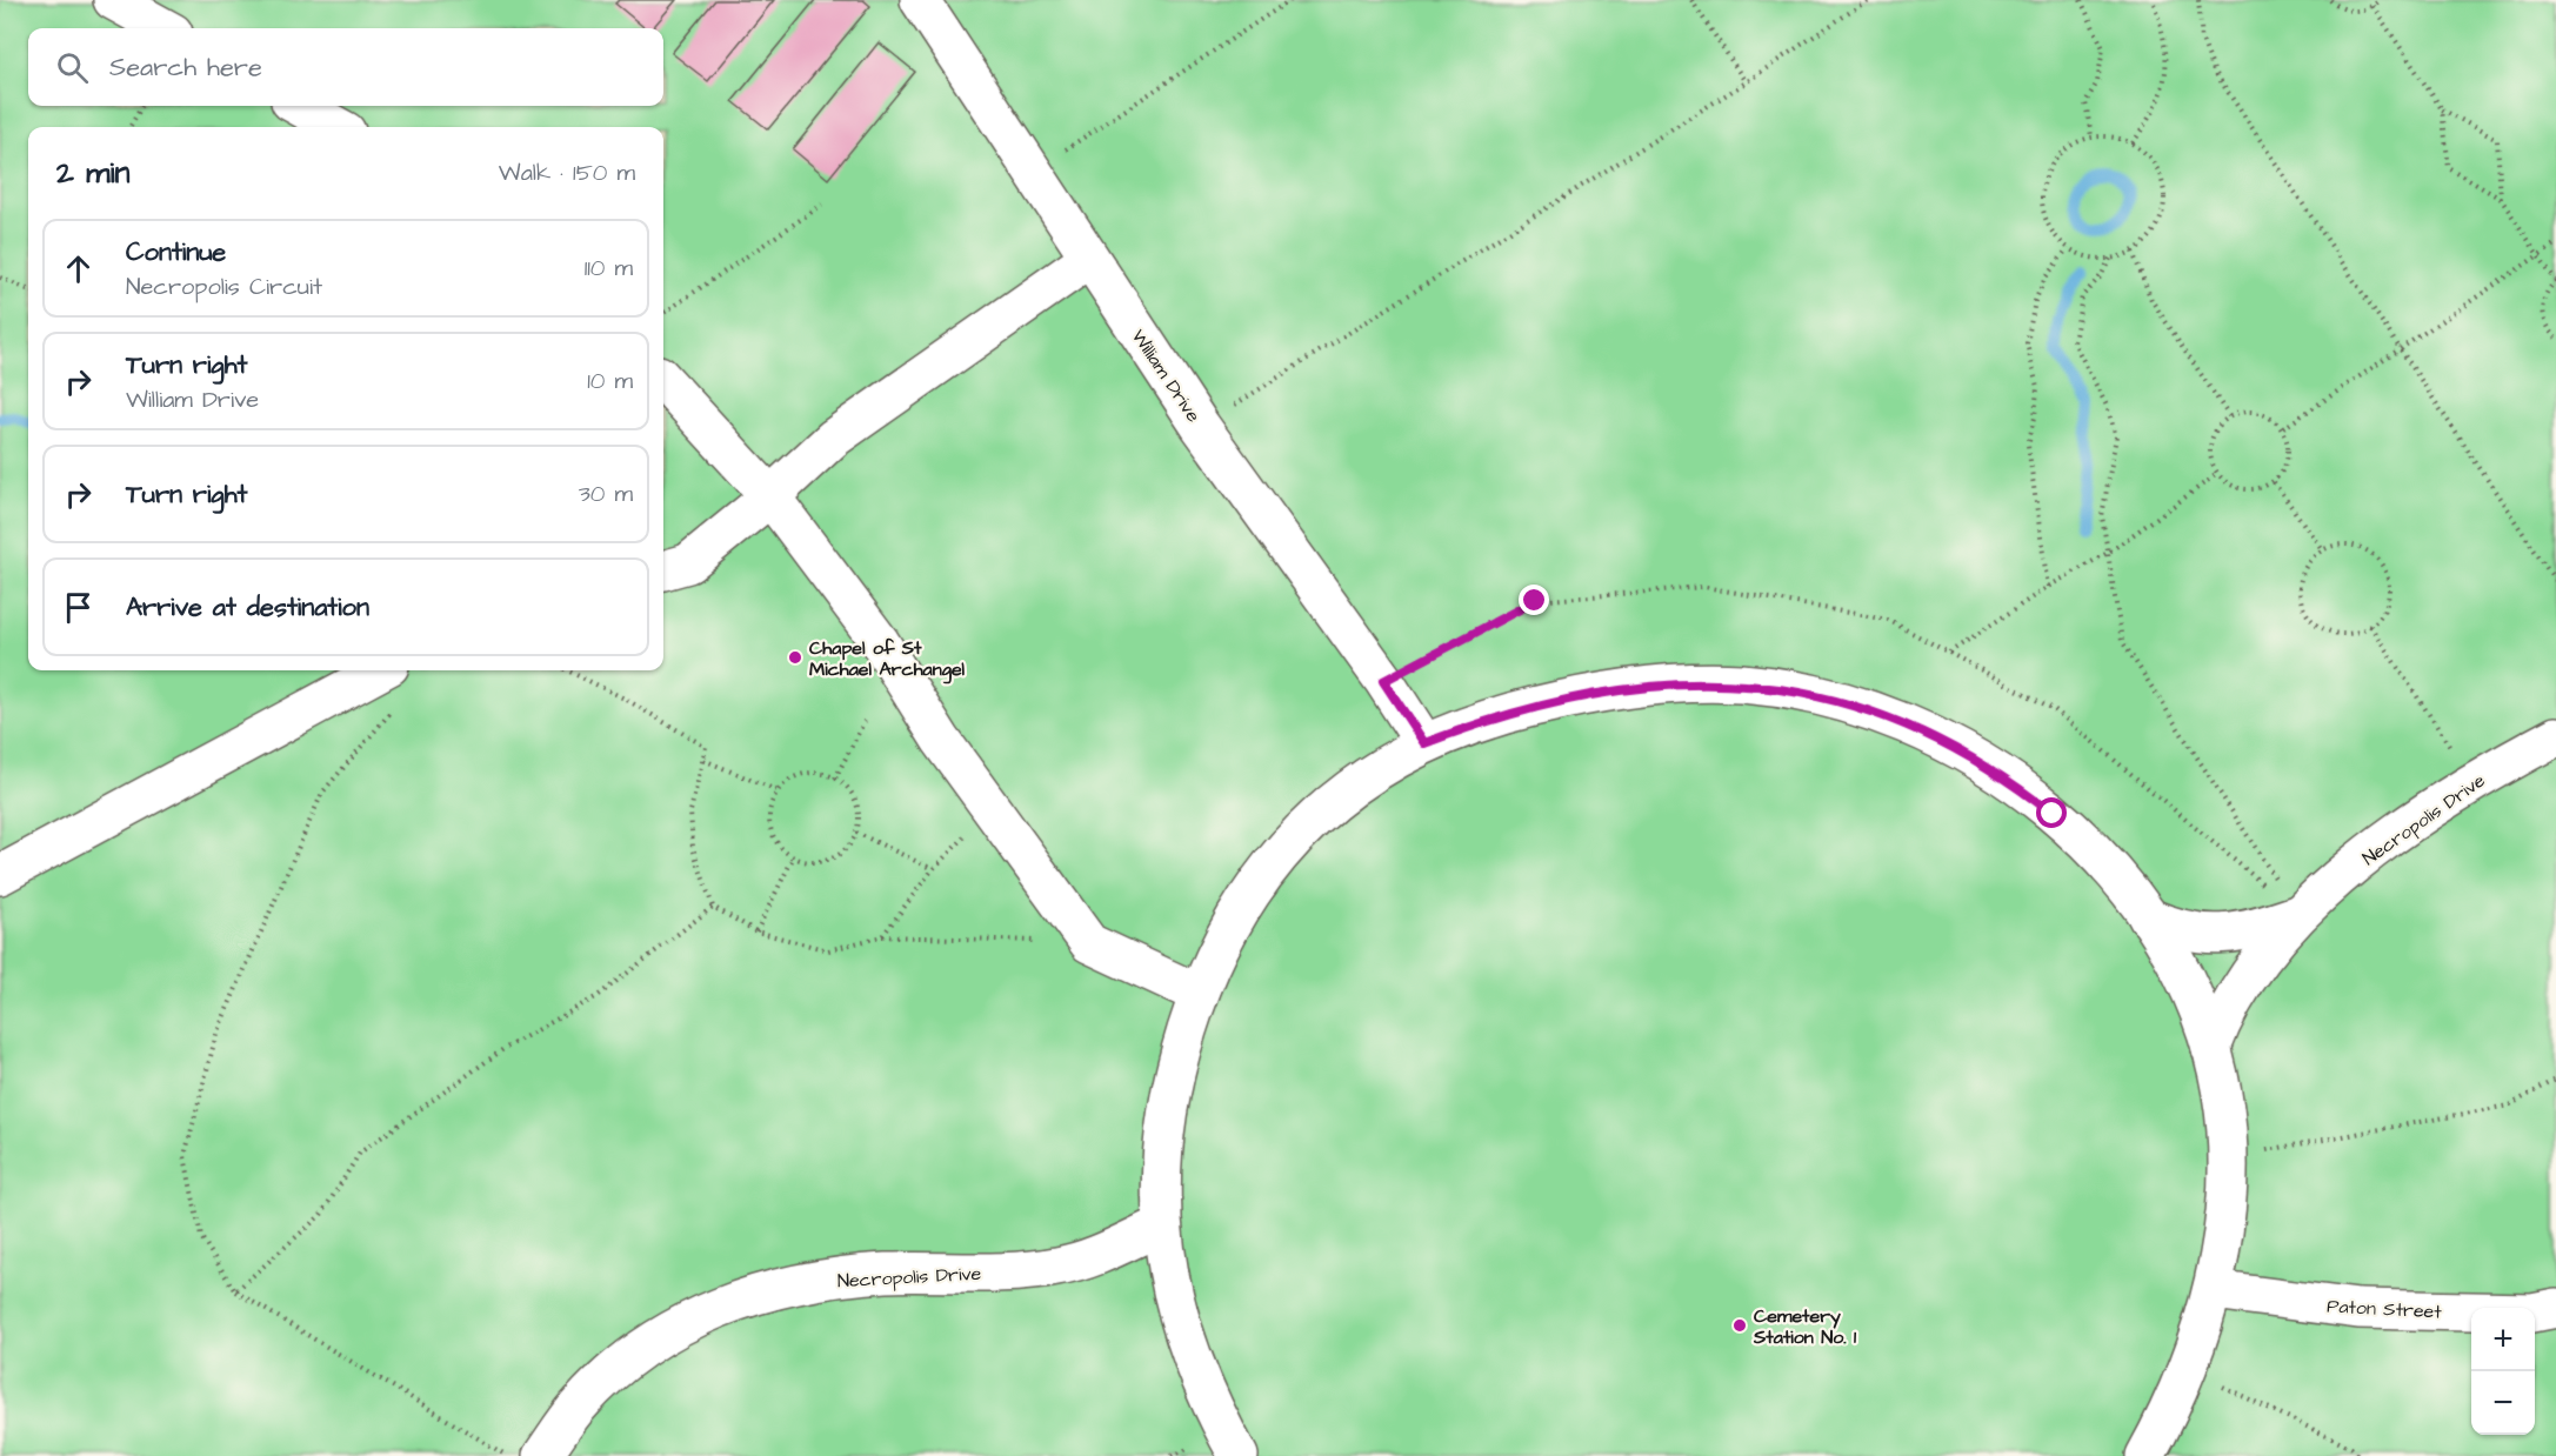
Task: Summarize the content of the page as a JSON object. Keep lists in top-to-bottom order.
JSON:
{
  "streets": {
    "street": ["William Drive", "Necropolis Drive", "Paton Street"]
  },
  "places": ["Chapel of St Michael Archangel", "Cemetery Station No. 1"],
  "page": {
    "search": "Search here",
    "heading": ["2 min", "Walk · 150 m"],
    "list": [
      ["Continue", "Necropolis Circuit", "110 m"],
      ["Turn right", "William Drive", "10 m"],
      ["Turn right", "30 m"],
      "Arrive at destination"
    ],
    "map_buttons": ["+", "−"]
  }
}
